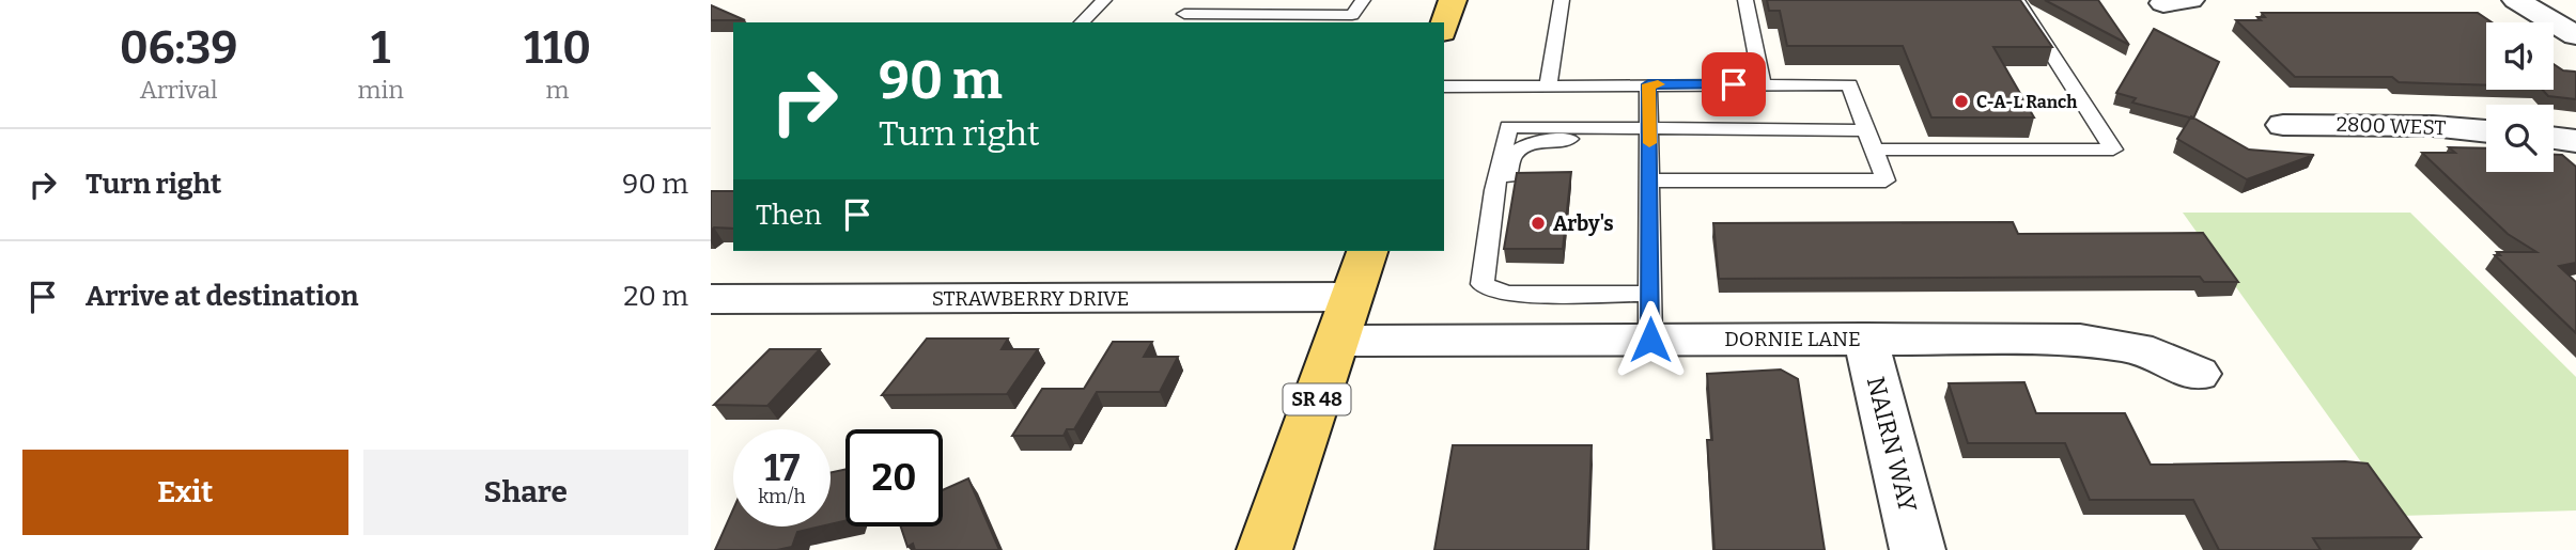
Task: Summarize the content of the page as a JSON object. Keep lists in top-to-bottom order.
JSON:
{
  "streets": {
    "main road": ["SR 48"],
    "street": [
      "2800 WEST",
      "STRAWBERRY DRIVE",
      "DORNIE LANE",
      "NAIRN WAY"
    ]
  },
  "crossings": [
    ["STRAWBERRY DRIVE", "DORNIE LANE"],
    ["STRAWBERRY DRIVE", "SR 48"],
    ["DORNIE LANE", "SR 48"],
    ["DORNIE LANE", "NAIRN WAY"]
  ],
  "places": ["C-A-L Ranch", "Arby's"],
  "page": {
    "eta": [
      "06:39",
      "Arrival",
      "1",
      "min",
      "110",
      "m"
    ],
    "turn": ["90 m", "Turn right"],
    "list": [
      {
        "name": "Turn right",
        "value": "90 m"
      },
      {
        "name": "Arrive at destination",
        "value": "20 m"
      }
    ],
    "then": "Then",
    "speed": "17 km/h",
    "limit": "20",
    "buttons": ["Exit", "Share"]
  }
}
